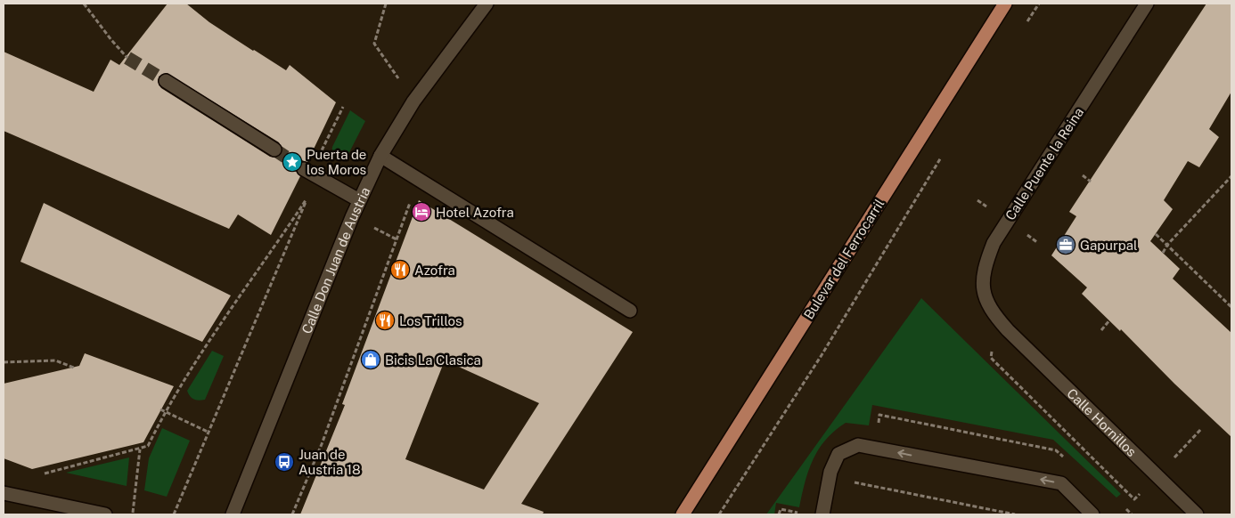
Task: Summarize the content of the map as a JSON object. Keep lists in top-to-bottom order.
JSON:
{
  "streets": {
    "main road": ["Bulevar del Ferrocarril"],
    "street": ["Calle Puente la Reina", "Calle Don Juan de Austria", "Calle Hornillos"]
  },
  "crossings": [
    ["Calle Puente la Reina", "Calle Hornillos"]
  ],
  "places": {
    "place": ["Puerta de los Moros"],
    "hotel": ["Hotel Azofra"],
    "office": ["Gapurpal"],
    "restaurant": ["Azofra", "Los Trillos"],
    "shop": ["Bicis La Clasica"],
    "bus stop": ["Juan de Austria 18"]
  }
}
